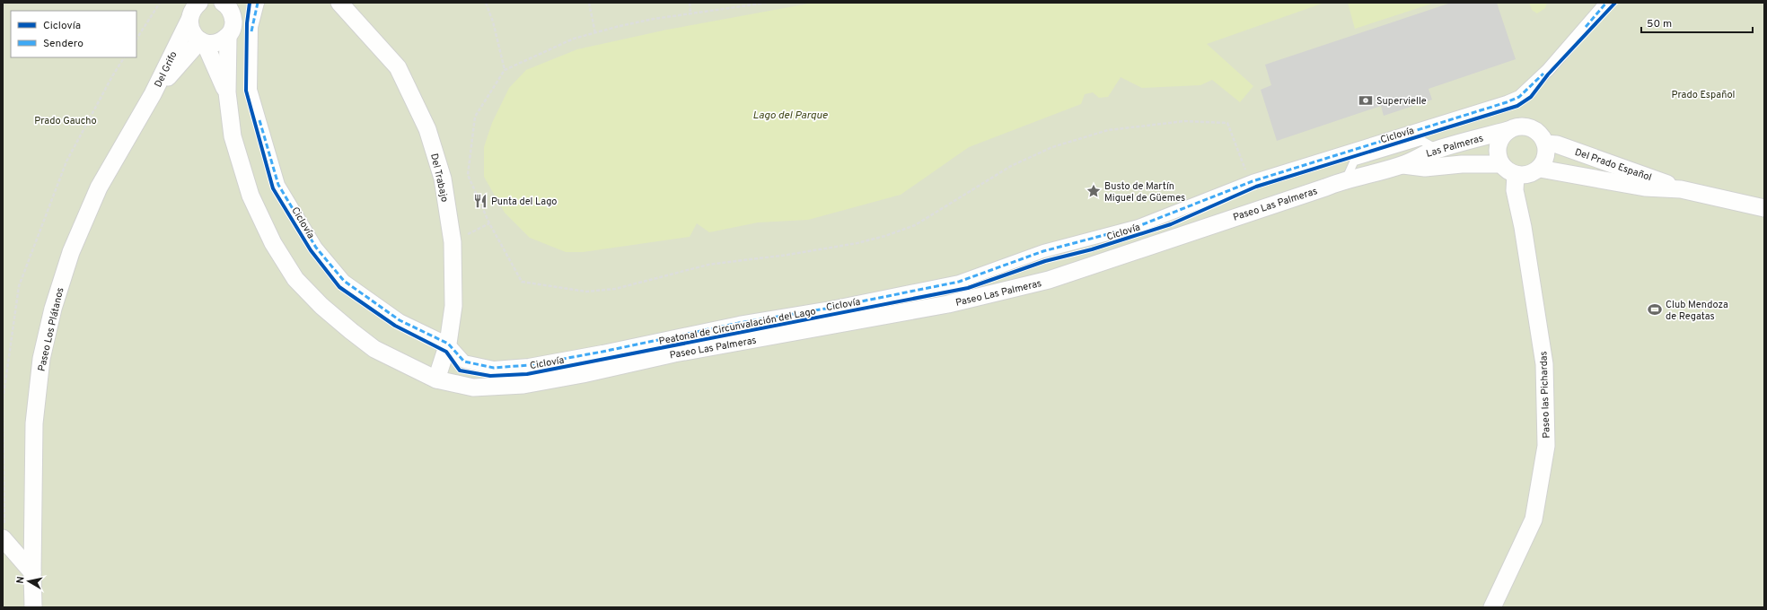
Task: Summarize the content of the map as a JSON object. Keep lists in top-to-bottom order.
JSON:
{
  "streets": {
    "street": [
      "Del Grifo",
      "Las Palmeras",
      "Del Prado Español",
      "Del Trabajo",
      "Paseo Las Palmeras",
      "Peatonal de Circunvalación del Lago",
      "Paseo Los Plátanos",
      "Paseo las Pichardas"
    ],
    "cycle path": ["Ciclovía"]
  },
  "crossings": [
    ["Del Grifo", "Paseo Los Plátanos"],
    ["Las Palmeras", "Del Prado Español"],
    ["Las Palmeras", "Paseo Las Palmeras"],
    ["Las Palmeras", "Paseo las Pichardas"],
    ["Del Prado Español", "Paseo las Pichardas"],
    ["Del Trabajo", "Paseo Las Palmeras"],
    ["Del Trabajo", "Peatonal de Circunvalación del Lago"]
  ],
  "water": ["Lago del Parque"],
  "parks": ["Prado Español", "Prado Gaucho"],
  "places": {
    "bank": ["Supervielle"],
    "place": ["Busto de Martín Miguel de Güemes"],
    "restaurant": ["Punta del Lago"],
    "sports": ["Club Mendoza de Regatas"]
  },
  "legend": ["Ciclovía", "Sendero"],
  "scale_bar": "50 m",
  "north": "left"
}
